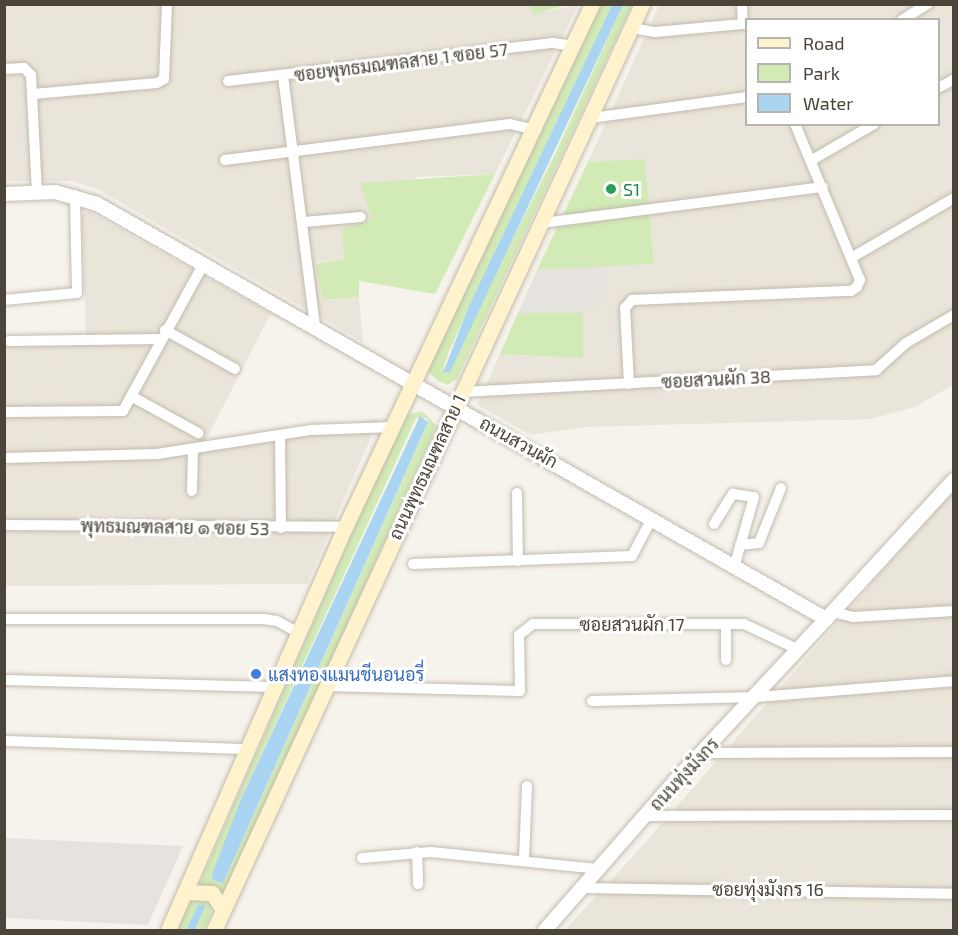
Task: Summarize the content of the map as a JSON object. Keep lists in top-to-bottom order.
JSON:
{
  "streets": {
    "main road": ["ถนนพุทธมณฑลสาย 1"],
    "street": [
      "ซอยพุทธมณฑลสาย 1 ซอย 57",
      "ซอยสวนผัก 38",
      "ถนนสวนผัก",
      "พุทธมณฑลสาย ๑ ซอย 53",
      "ซอยสวนผัก 17",
      "ถนนทุ่งมังกร",
      "ซอยทุ่งมังกร 16"
    ]
  },
  "crossings": [
    ["ซอยสวนผัก 38", "ถนนพุทธมณฑลสาย 1"],
    ["ถนนสวนผัก", "ถนนพุทธมณฑลสาย 1"],
    ["ถนนสวนผัก", "ถนนทุ่งมังกร"],
    ["ถนนพุทธมณฑลสาย 1", "ซอยสวนผัก 17"],
    ["ซอยสวนผัก 17", "ถนนทุ่งมังกร"],
    ["ถนนทุ่งมังกร", "ซอยทุ่งมังกร 16"]
  ],
  "places": ["S1", "แสงทองแมนชีนอนอรี่"],
  "legend": ["Road", "Park", "Water"]
}
